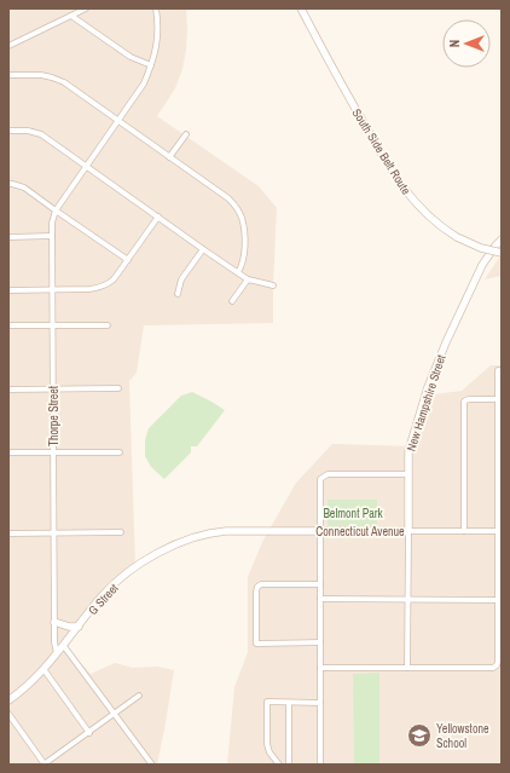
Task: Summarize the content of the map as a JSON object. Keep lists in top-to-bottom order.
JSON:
{
  "streets": {
    "street": [
      "South Side Belt Route",
      "New Hampshire Street",
      "Thorpe Street",
      "Connecticut Avenue",
      "G Street"
    ]
  },
  "crossings": [
    ["New Hampshire Street", "Connecticut Avenue"],
    ["Thorpe Street", "G Street"],
    ["Connecticut Avenue", "G Street"]
  ],
  "parks": ["Belmont Park"],
  "places": {
    "school or university": ["Yellowstone School"]
  },
  "north": "left"
}
